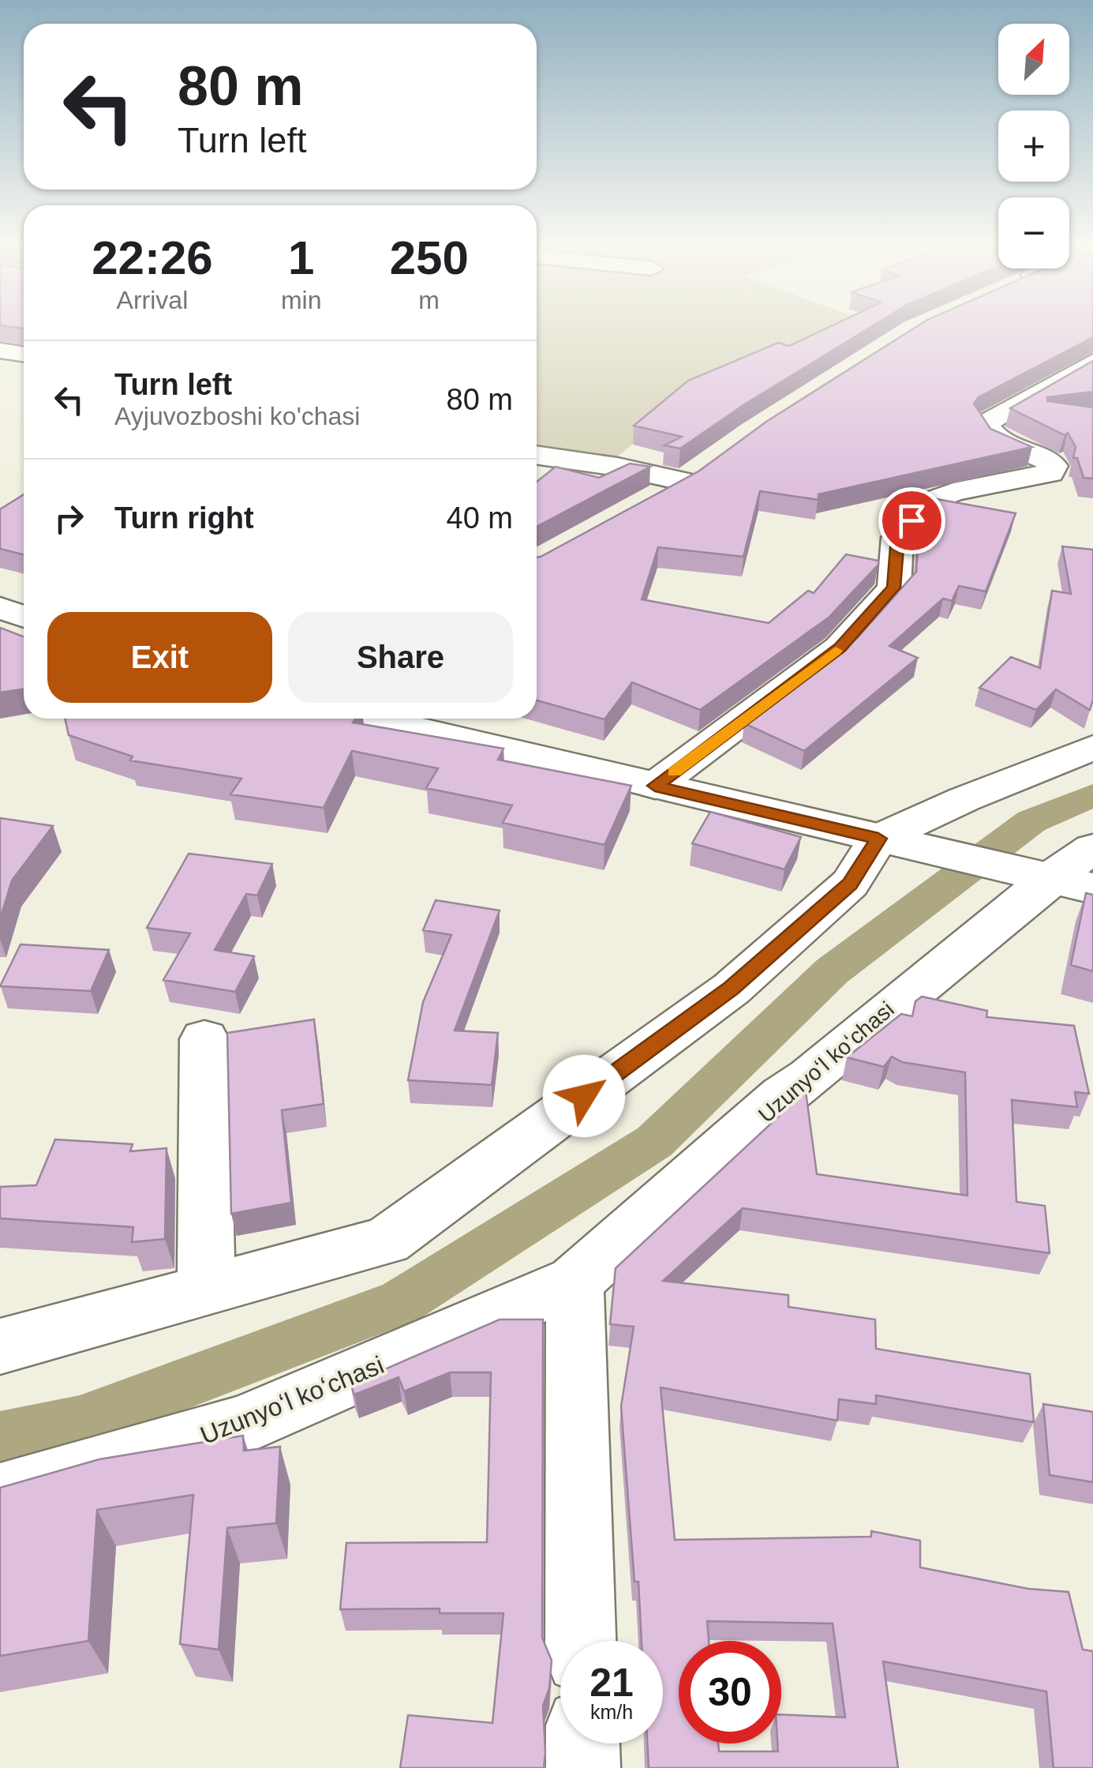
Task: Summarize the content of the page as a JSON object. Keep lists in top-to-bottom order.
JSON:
{
  "streets": {
    "street": ["Uzunyoʻl koʻchasi"]
  },
  "north": "top right",
  "page": {
    "map_buttons": ["+", "−"],
    "turn": ["80 m", "Turn left"],
    "eta": [
      "22:26",
      "Arrival",
      "1",
      "min",
      "250",
      "m"
    ],
    "list": [
      {
        "name": "Turn left",
        "note": "Ayjuvozboshi ko'chasi",
        "value": "80 m"
      },
      {
        "name": "Turn right",
        "value": "40 m"
      }
    ],
    "buttons": ["Exit", "Share"],
    "speed": "21 km/h",
    "limit": "30"
  }
}
